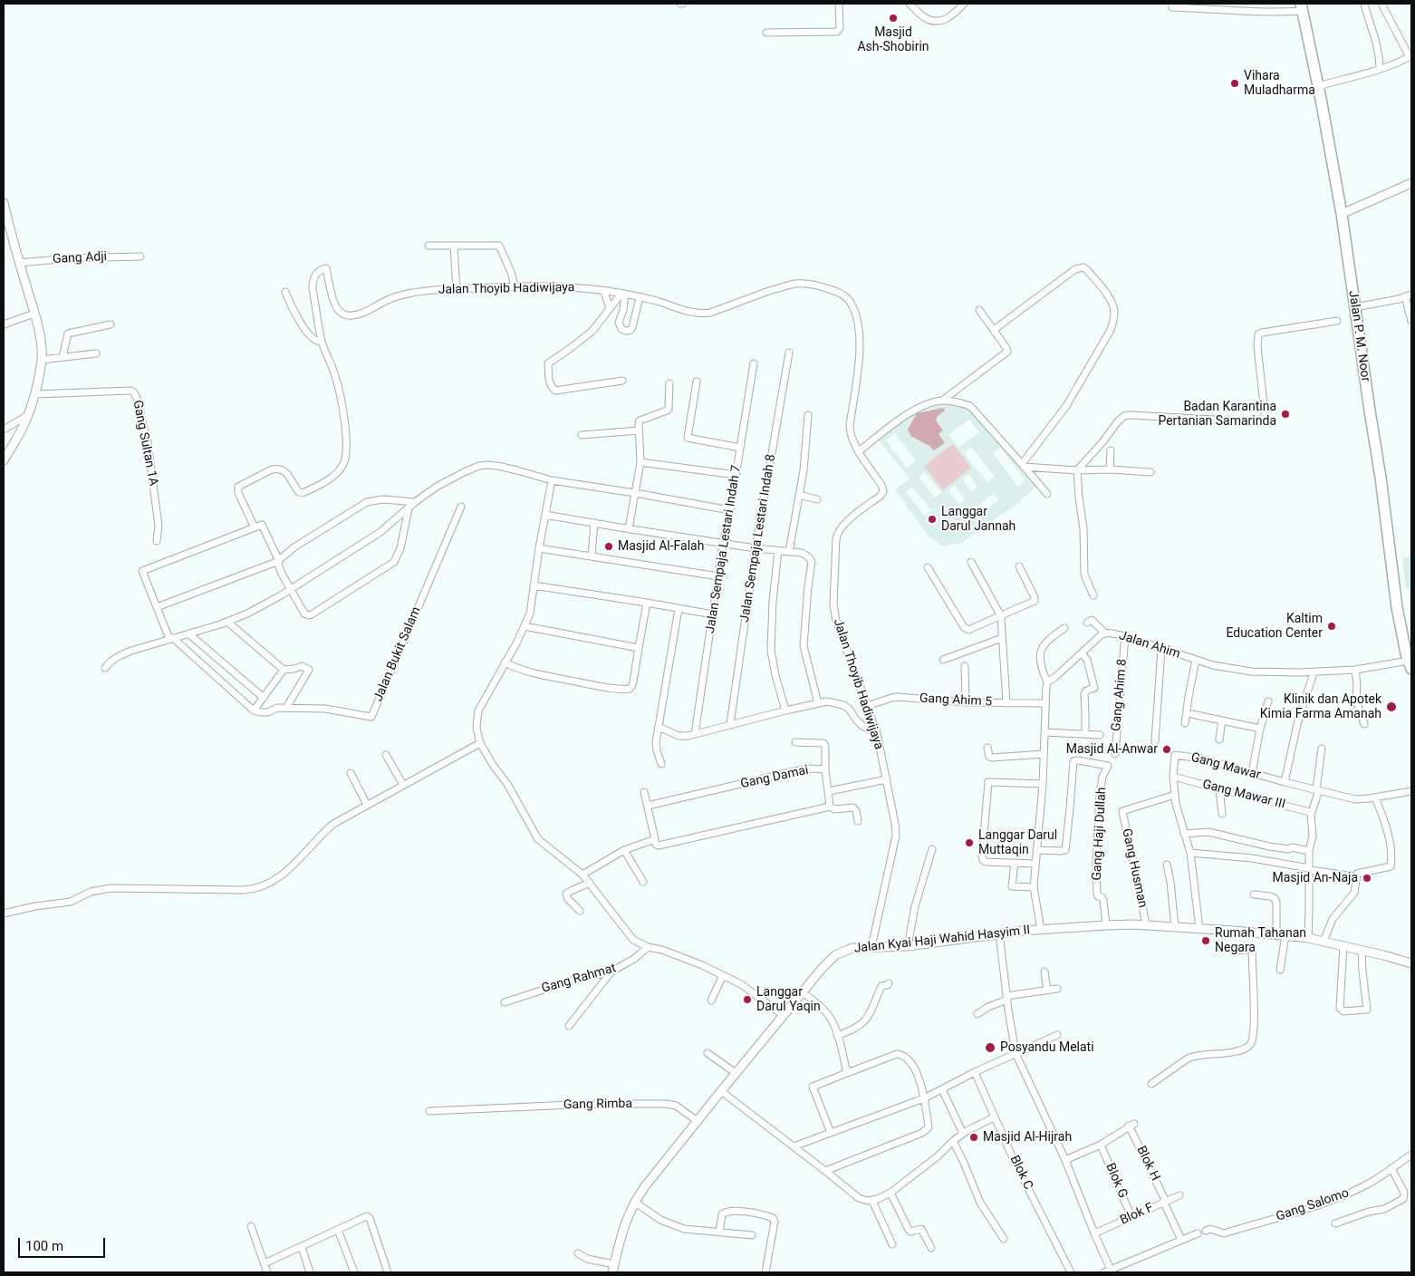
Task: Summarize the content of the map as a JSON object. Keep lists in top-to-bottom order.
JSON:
{
  "streets": {
    "highway": ["Jalan P. M. Noor"],
    "street": [
      "Gang Adji",
      "Jalan Thoyib Hadiwijaya",
      "Gang Sultan 1A",
      "Jalan Sempaja Lestari Indah 8",
      "Jalan Sempaja Lestari Indah 7",
      "Jalan Ahim",
      "Jalan Bukit Salam",
      "Gang Ahim 8",
      "Gang Ahim 5",
      "Gang Mawar",
      "Gang Damai",
      "Gang Mawar III",
      "Gang Haji Dullah",
      "Gang Husman",
      "Jalan Kyai Haji Wahid Hasyim II",
      "Gang Rahmat",
      "Gang Rimba",
      "Blok H",
      "Blok C",
      "Blok G",
      "Gang Salomo",
      "Blok F"
    ]
  },
  "crossings": [
    ["Jalan Thoyib Hadiwijaya", "Gang Ahim 5"],
    ["Jalan Thoyib Hadiwijaya", "Jalan Kyai Haji Wahid Hasyim II"],
    ["Jalan P. M. Noor", "Jalan Ahim"],
    ["Jalan Ahim", "Gang Ahim 8"],
    ["Gang Mawar", "Gang Mawar III"],
    ["Gang Mawar", "Gang Husman"],
    ["Gang Mawar", "Jalan Kyai Haji Wahid Hasyim II"],
    ["Gang Haji Dullah", "Jalan Kyai Haji Wahid Hasyim II"],
    ["Gang Husman", "Jalan Kyai Haji Wahid Hasyim II"],
    ["Jalan Kyai Haji Wahid Hasyim II", "Gang Rimba"],
    ["Blok H", "Blok G"],
    ["Blok H", "Blok F"],
    ["Blok G", "Blok F"]
  ],
  "places": [
    "Masjid Ash-Shobirin",
    "Vihara Muladharma",
    "Badan Karantina Pertanian Samarinda",
    "Langgar Darul Jannah",
    "Masjid Al-Falah",
    "Kaltim Education Center",
    "Klinik dan Apotek Kimia Farma Amanah",
    "Masjid Al-Anwar",
    "Langgar Darul Muttaqin",
    "Masjid An-Naja",
    "Rumah Tahanan Negara",
    "Langgar Darul Yaqin",
    "Posyandu Melati",
    "Masjid Al-Hijrah"
  ],
  "scale_bar": "100 m"
}
